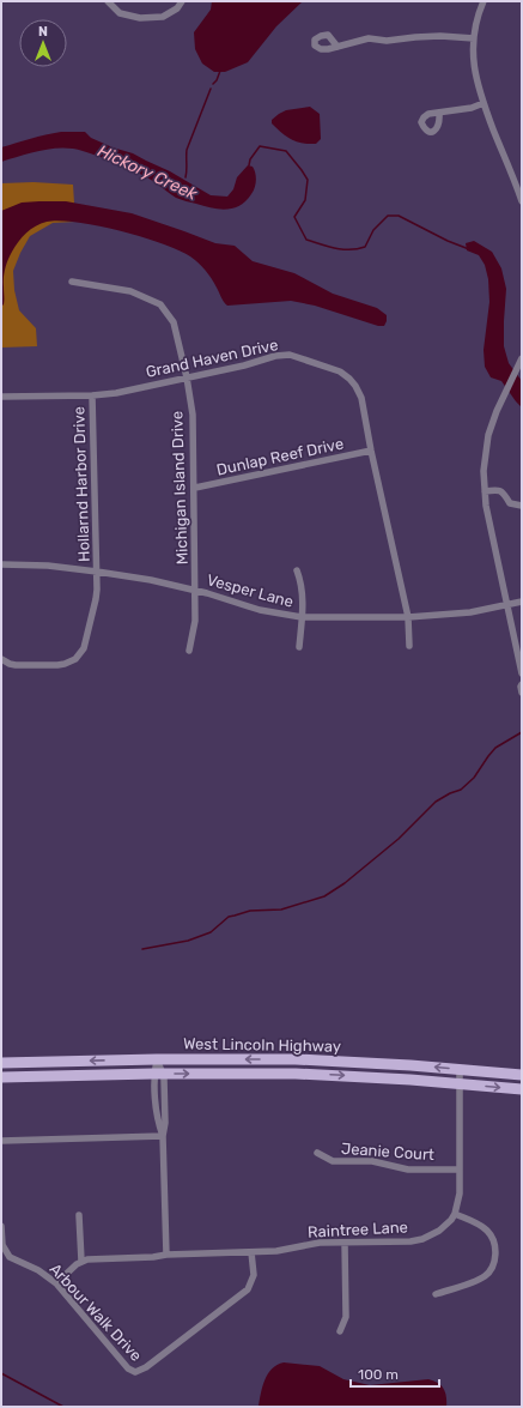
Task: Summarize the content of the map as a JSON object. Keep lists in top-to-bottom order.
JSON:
{
  "streets": {
    "main road": ["West Lincoln Highway"],
    "street": [
      "Grand Haven Drive",
      "Dunlap Reef Drive",
      "Hollarnd Harbor Drive",
      "Michigan Island Drive",
      "Vesper Lane",
      "Jeanie Court",
      "Raintree Lane",
      "Arbour Walk Drive"
    ]
  },
  "crossings": [
    ["Grand Haven Drive", "Dunlap Reef Drive"],
    ["Grand Haven Drive", "Hollarnd Harbor Drive"],
    ["Grand Haven Drive", "Michigan Island Drive"],
    ["Grand Haven Drive", "Vesper Lane"],
    ["Dunlap Reef Drive", "Michigan Island Drive"],
    ["Hollarnd Harbor Drive", "Vesper Lane"],
    ["Michigan Island Drive", "Vesper Lane"],
    ["Raintree Lane", "Arbour Walk Drive"]
  ],
  "water": ["Hickory Creek"],
  "scale_bar": "100 m",
  "north": "top"
}
